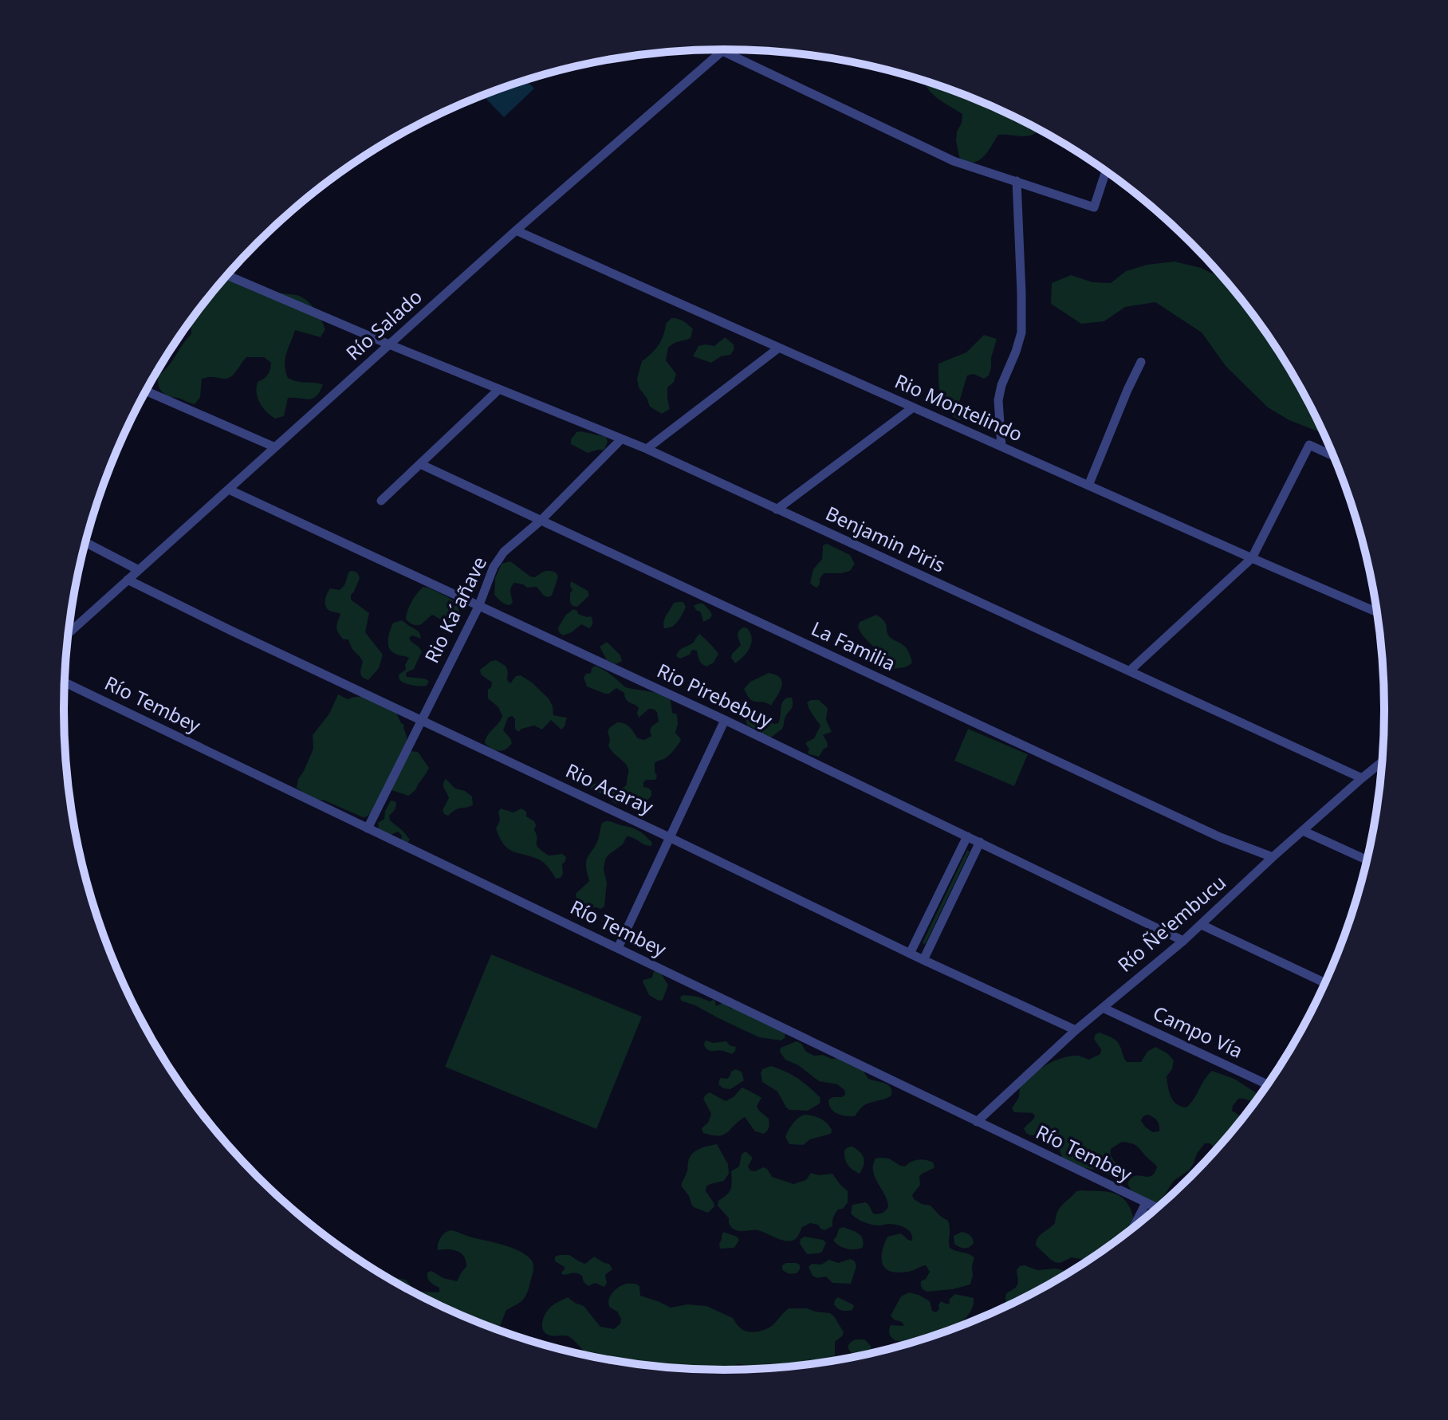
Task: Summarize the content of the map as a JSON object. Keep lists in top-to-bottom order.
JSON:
{
  "streets": {
    "street": [
      "Río Salado",
      "Rio Montelindo",
      "Benjamin Piris",
      "Rio Ka´añave",
      "La Familia",
      "Rio Pirebebuy",
      "Río Tembey",
      "Rio Acaray",
      "Río Ñe'embucu",
      "Campo Vía"
    ]
  },
  "crossings": [
    ["Río Salado", "Rio Montelindo"],
    ["Río Salado", "Benjamin Piris"],
    ["Río Salado", "Rio Pirebebuy"],
    ["Río Salado", "Rio Acaray"],
    ["Benjamin Piris", "Rio Ka´añave"],
    ["Benjamin Piris", "Río Ñe'embucu"],
    ["Rio Ka´añave", "La Familia"],
    ["Rio Ka´añave", "Rio Pirebebuy"],
    ["Rio Ka´añave", "Río Tembey"],
    ["Rio Ka´añave", "Rio Acaray"],
    ["La Familia", "Río Ñe'embucu"],
    ["Rio Pirebebuy", "Río Ñe'embucu"],
    ["Río Tembey", "Río Ñe'embucu"],
    ["Rio Acaray", "Río Ñe'embucu"],
    ["Río Ñe'embucu", "Campo Vía"]
  ]
}
